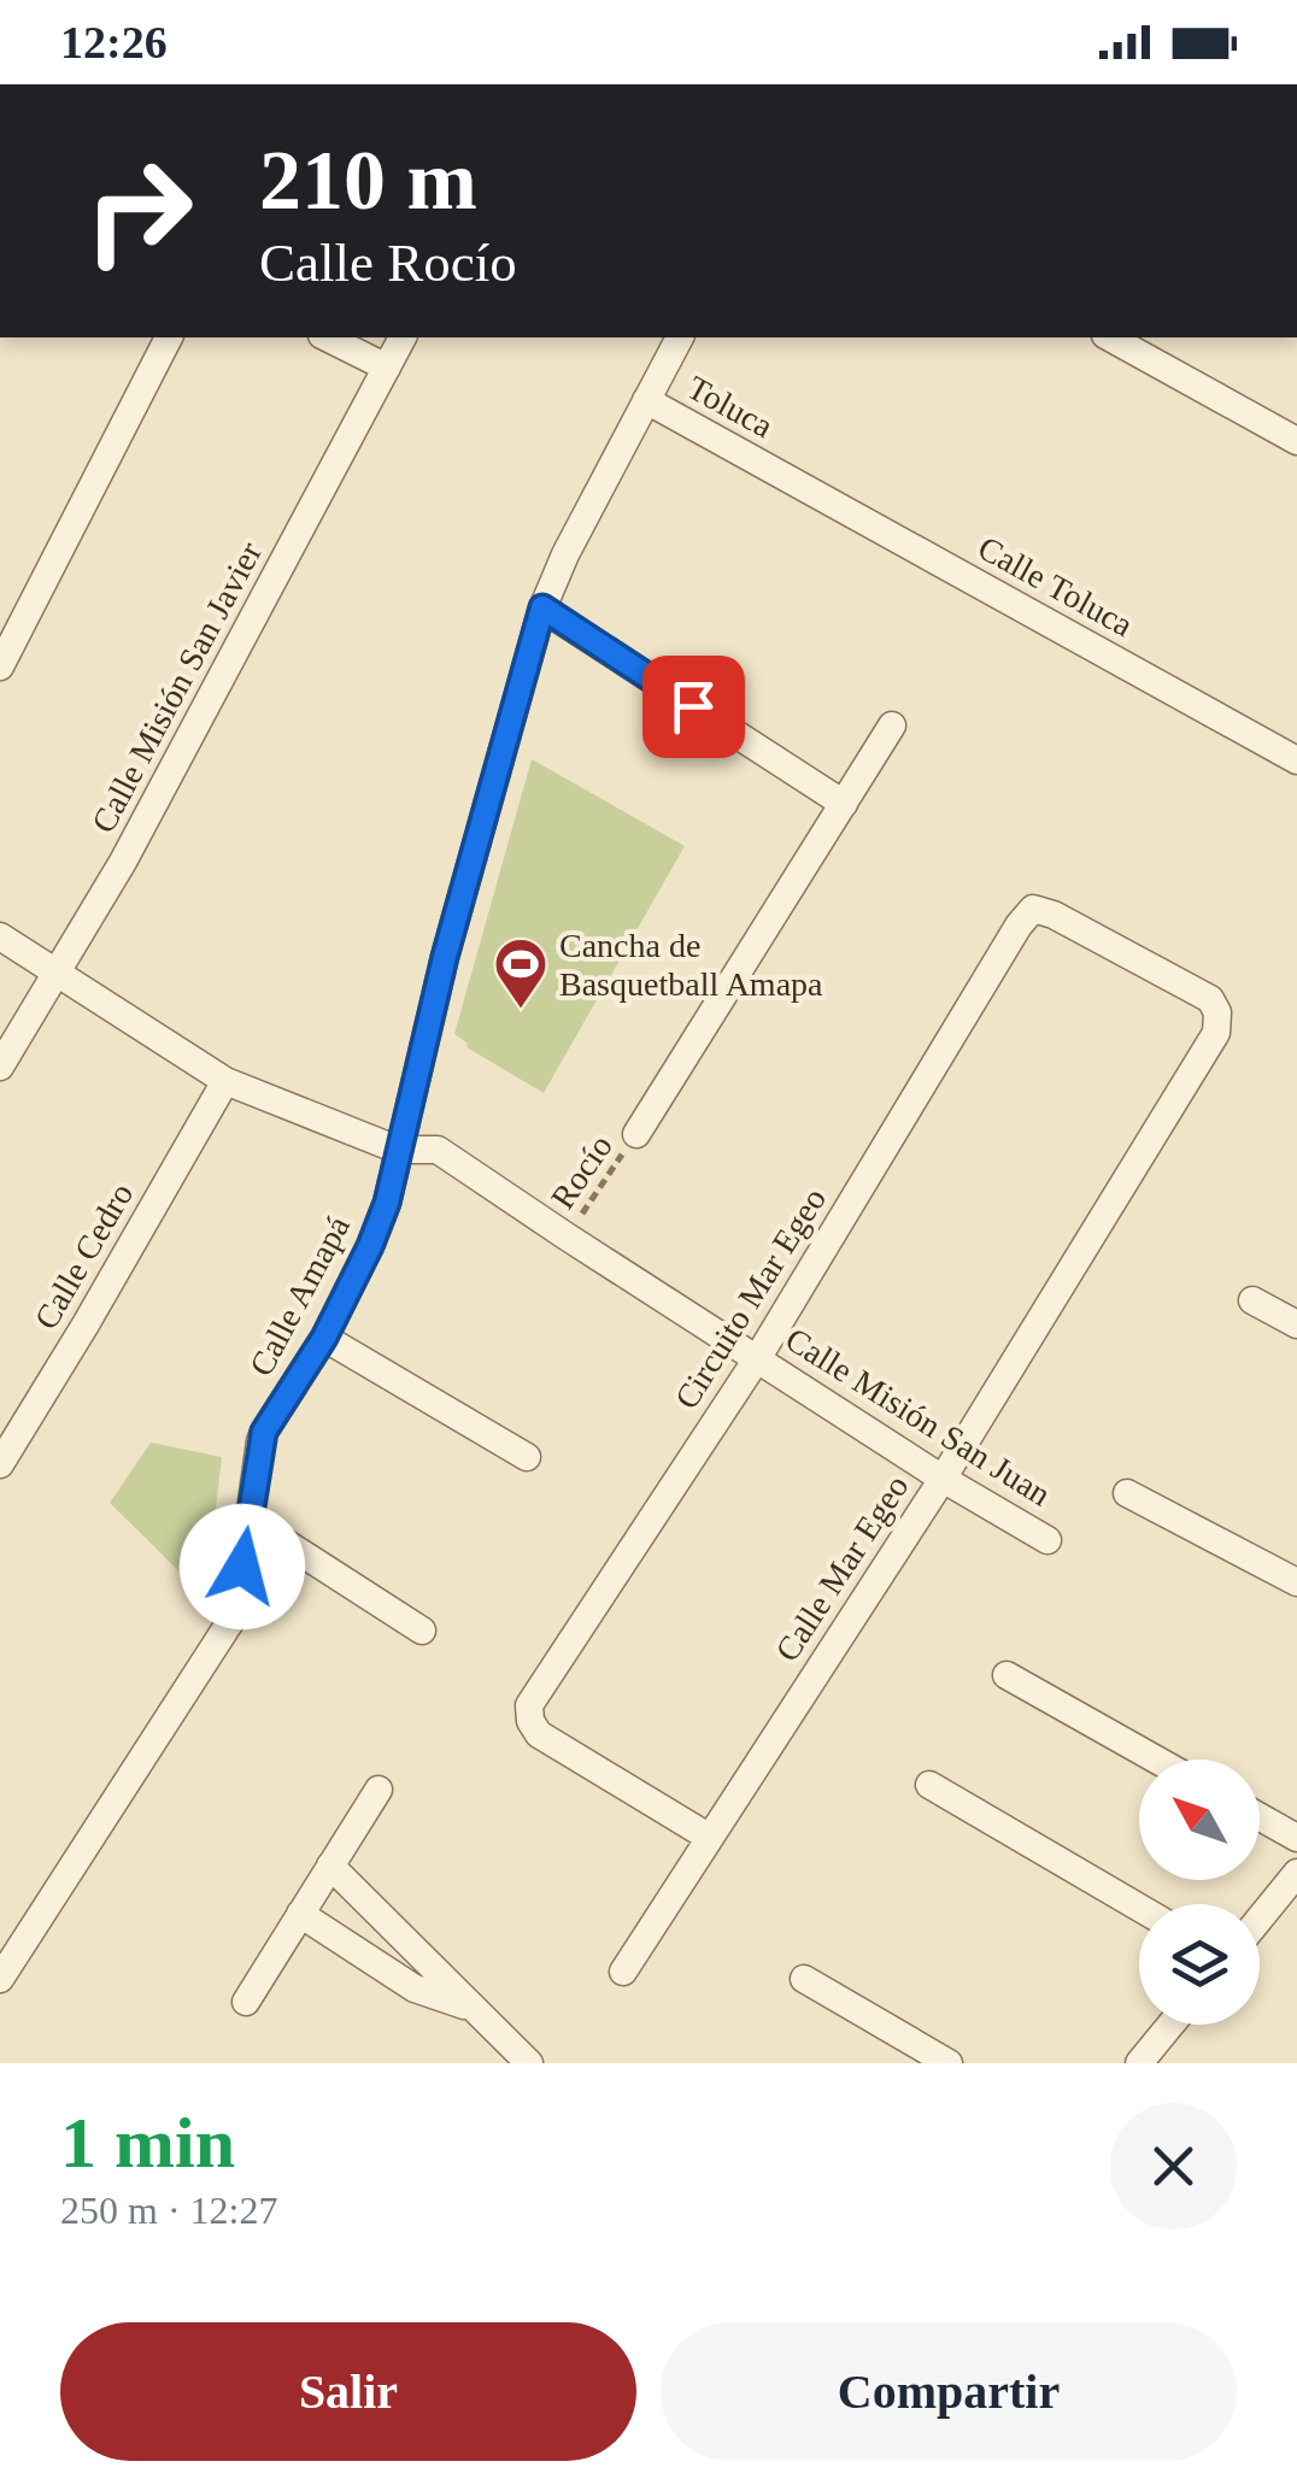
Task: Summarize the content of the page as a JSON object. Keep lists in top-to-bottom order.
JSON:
{
  "streets": {
    "street": [
      "Toluca",
      "Calle Toluca",
      "Calle Misión San Javier",
      "Calle Cedro",
      "Calle Amapá",
      "Circuito Mar Egeo",
      "Calle Misión San Juan",
      "Calle Mar Egeo"
    ],
    "path": ["Rocío"]
  },
  "crossings": [
    ["Toluca", "Calle Toluca"],
    ["Toluca", "Calle Amapá"],
    ["Calle Misión San Javier", "Calle Misión San Juan"],
    ["Rocío", "Calle Misión San Juan"],
    ["Calle Cedro", "Calle Misión San Juan"],
    ["Calle Amapá", "Calle Misión San Juan"],
    ["Circuito Mar Egeo", "Calle Misión San Juan"],
    ["Circuito Mar Egeo", "Calle Mar Egeo"],
    ["Calle Misión San Juan", "Calle Mar Egeo"]
  ],
  "places": {
    "sports": ["Cancha de Basquetball Amapa"]
  },
  "north": "top left",
  "page": {
    "status": "12:26",
    "turn": ["210 m", "Calle Rocío"],
    "heading": ["1 min", "250 m · 12:27"],
    "buttons": ["Salir", "Compartir"]
  }
}
